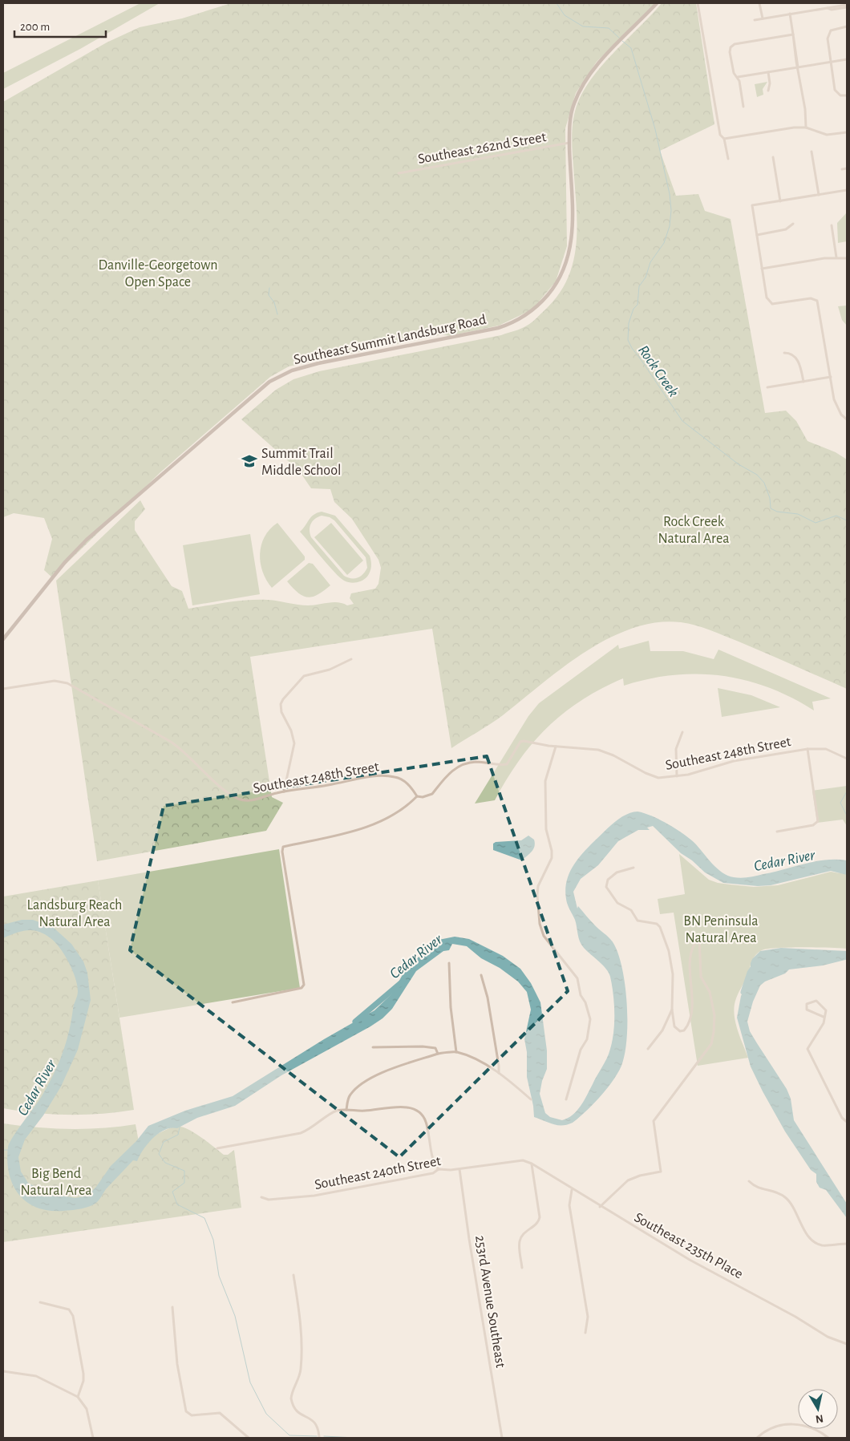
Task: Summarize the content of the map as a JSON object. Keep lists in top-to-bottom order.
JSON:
{
  "streets": {
    "street": [
      "Southeast 262nd Street",
      "Southeast Summit Landsburg Road",
      "Southeast 248th Street",
      "Southeast 240th Street",
      "Southeast 235th Place",
      "253rd Avenue Southeast"
    ]
  },
  "crossings": [
    ["Southeast 262nd Street", "Southeast Summit Landsburg Road"],
    ["Southeast 240th Street", "Southeast 235th Place"],
    ["Southeast 240th Street", "253rd Avenue Southeast"]
  ],
  "water": ["Rock Creek", "Cedar River"],
  "parks": [
    "Danville-Georgetown Open Space",
    "Rock Creek Natural Area",
    "Landsburg Reach Natural Area",
    "BN Peninsula Natural Area",
    "Big Bend Natural Area"
  ],
  "places": {
    "school or university": ["Summit Trail Middle School"]
  },
  "scale_bar": "200 m",
  "north": "bottom"
}
